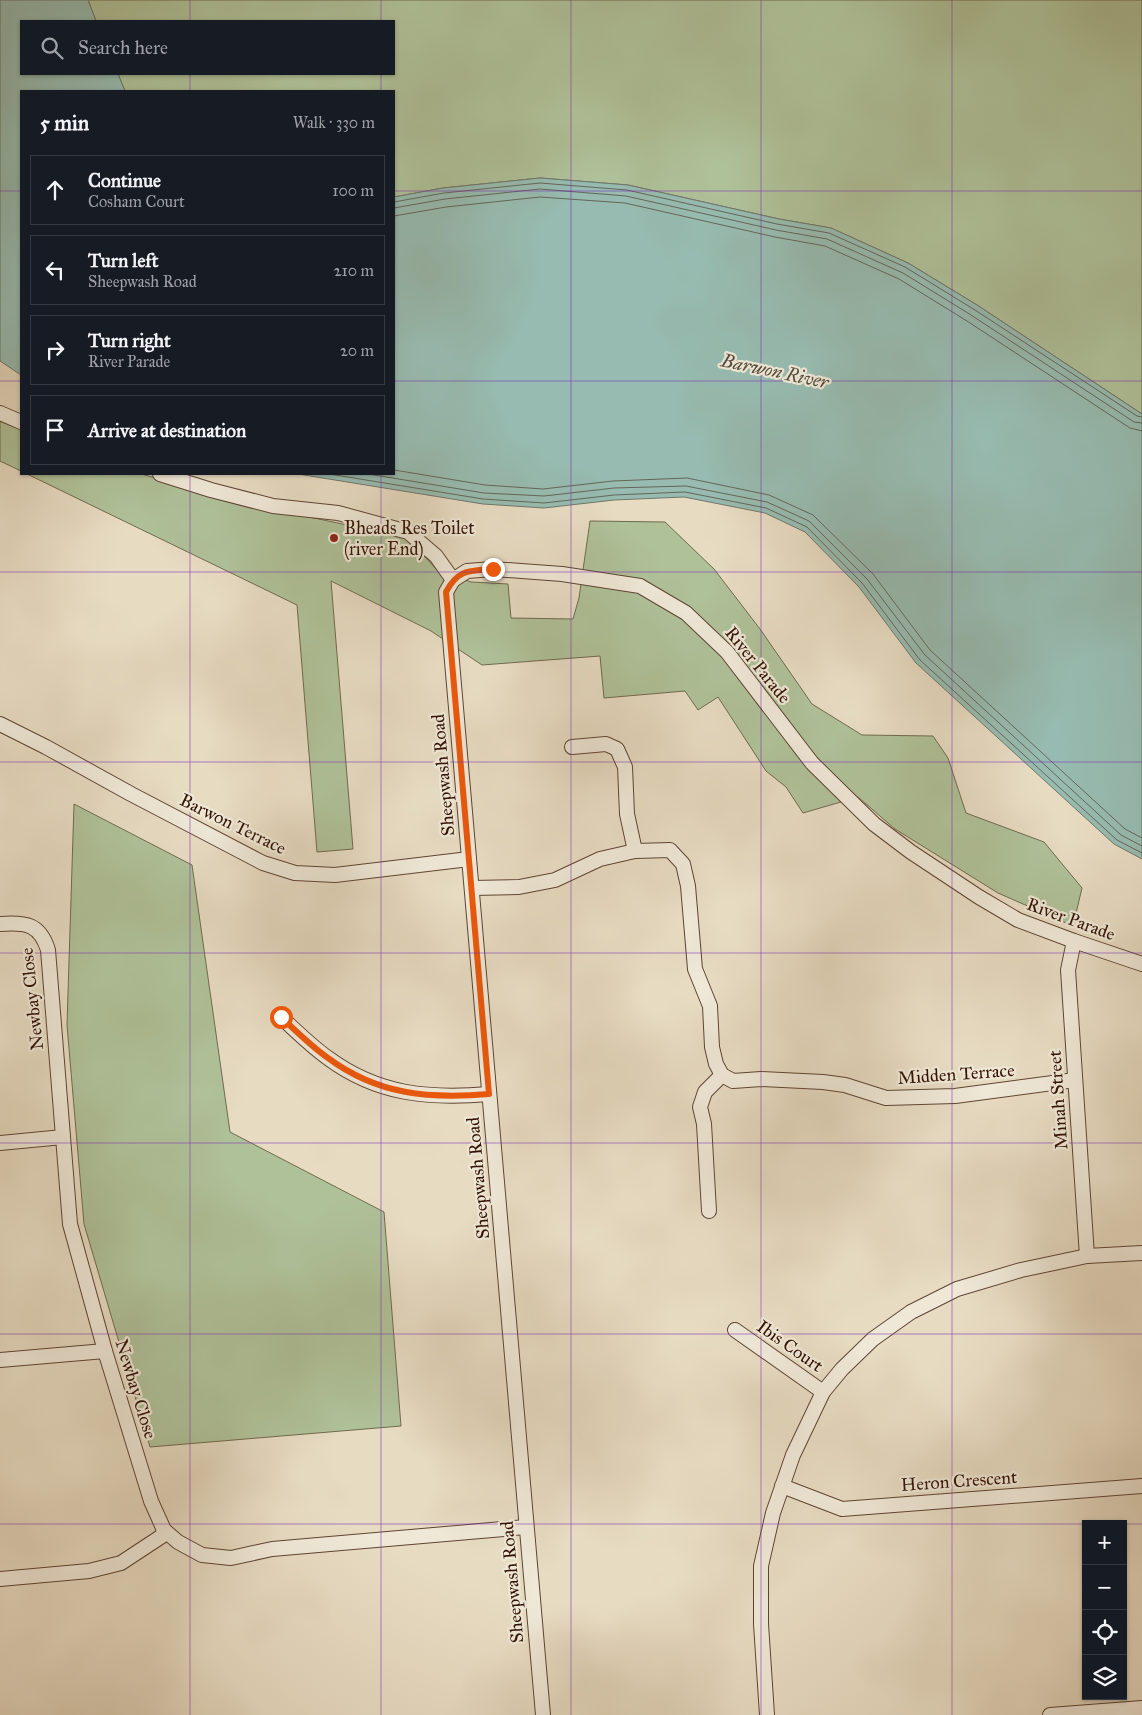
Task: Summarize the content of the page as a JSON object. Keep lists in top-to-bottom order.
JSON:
{
  "streets": {
    "street": [
      "River Parade",
      "Sheepwash Road",
      "Barwon Terrace",
      "Newbay Close",
      "Midden Terrace",
      "Minah Street",
      "Ibis Court",
      "Heron Crescent"
    ]
  },
  "crossings": [
    ["River Parade", "Sheepwash Road"],
    ["River Parade", "Minah Street"],
    ["Sheepwash Road", "Barwon Terrace"],
    ["Sheepwash Road", "Newbay Close"],
    ["Midden Terrace", "Minah Street"]
  ],
  "water": ["Barwon River"],
  "places": ["Bheads Res Toilet (river End)"],
  "page": {
    "search": "Search here",
    "heading": ["5 min", "Walk · 330 m"],
    "list": [
      ["Continue", "Cosham Court", "100 m"],
      ["Turn left", "Sheepwash Road", "210 m"],
      ["Turn right", "River Parade", "20 m"],
      "Arrive at destination"
    ],
    "map_buttons": ["+", "−"]
  }
}
